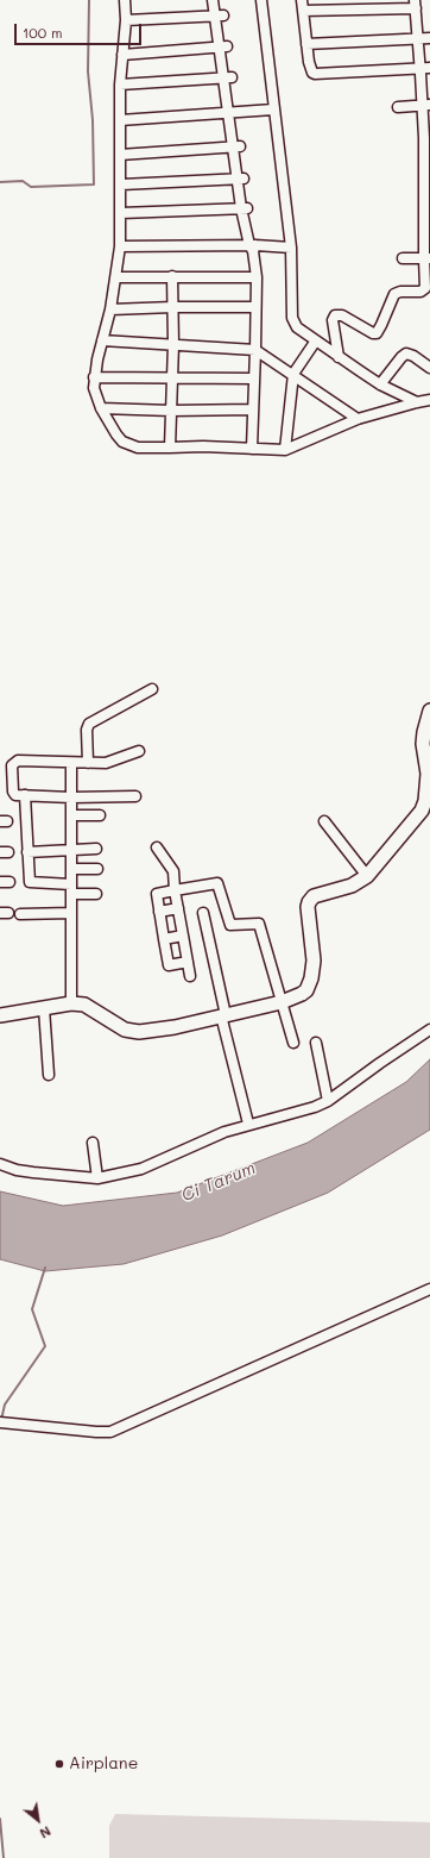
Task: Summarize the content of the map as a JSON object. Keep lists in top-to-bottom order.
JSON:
{
  "water": ["Ci Tarum"],
  "places": ["Airplane"],
  "scale_bar": "100 m",
  "north": "bottom right"
}
